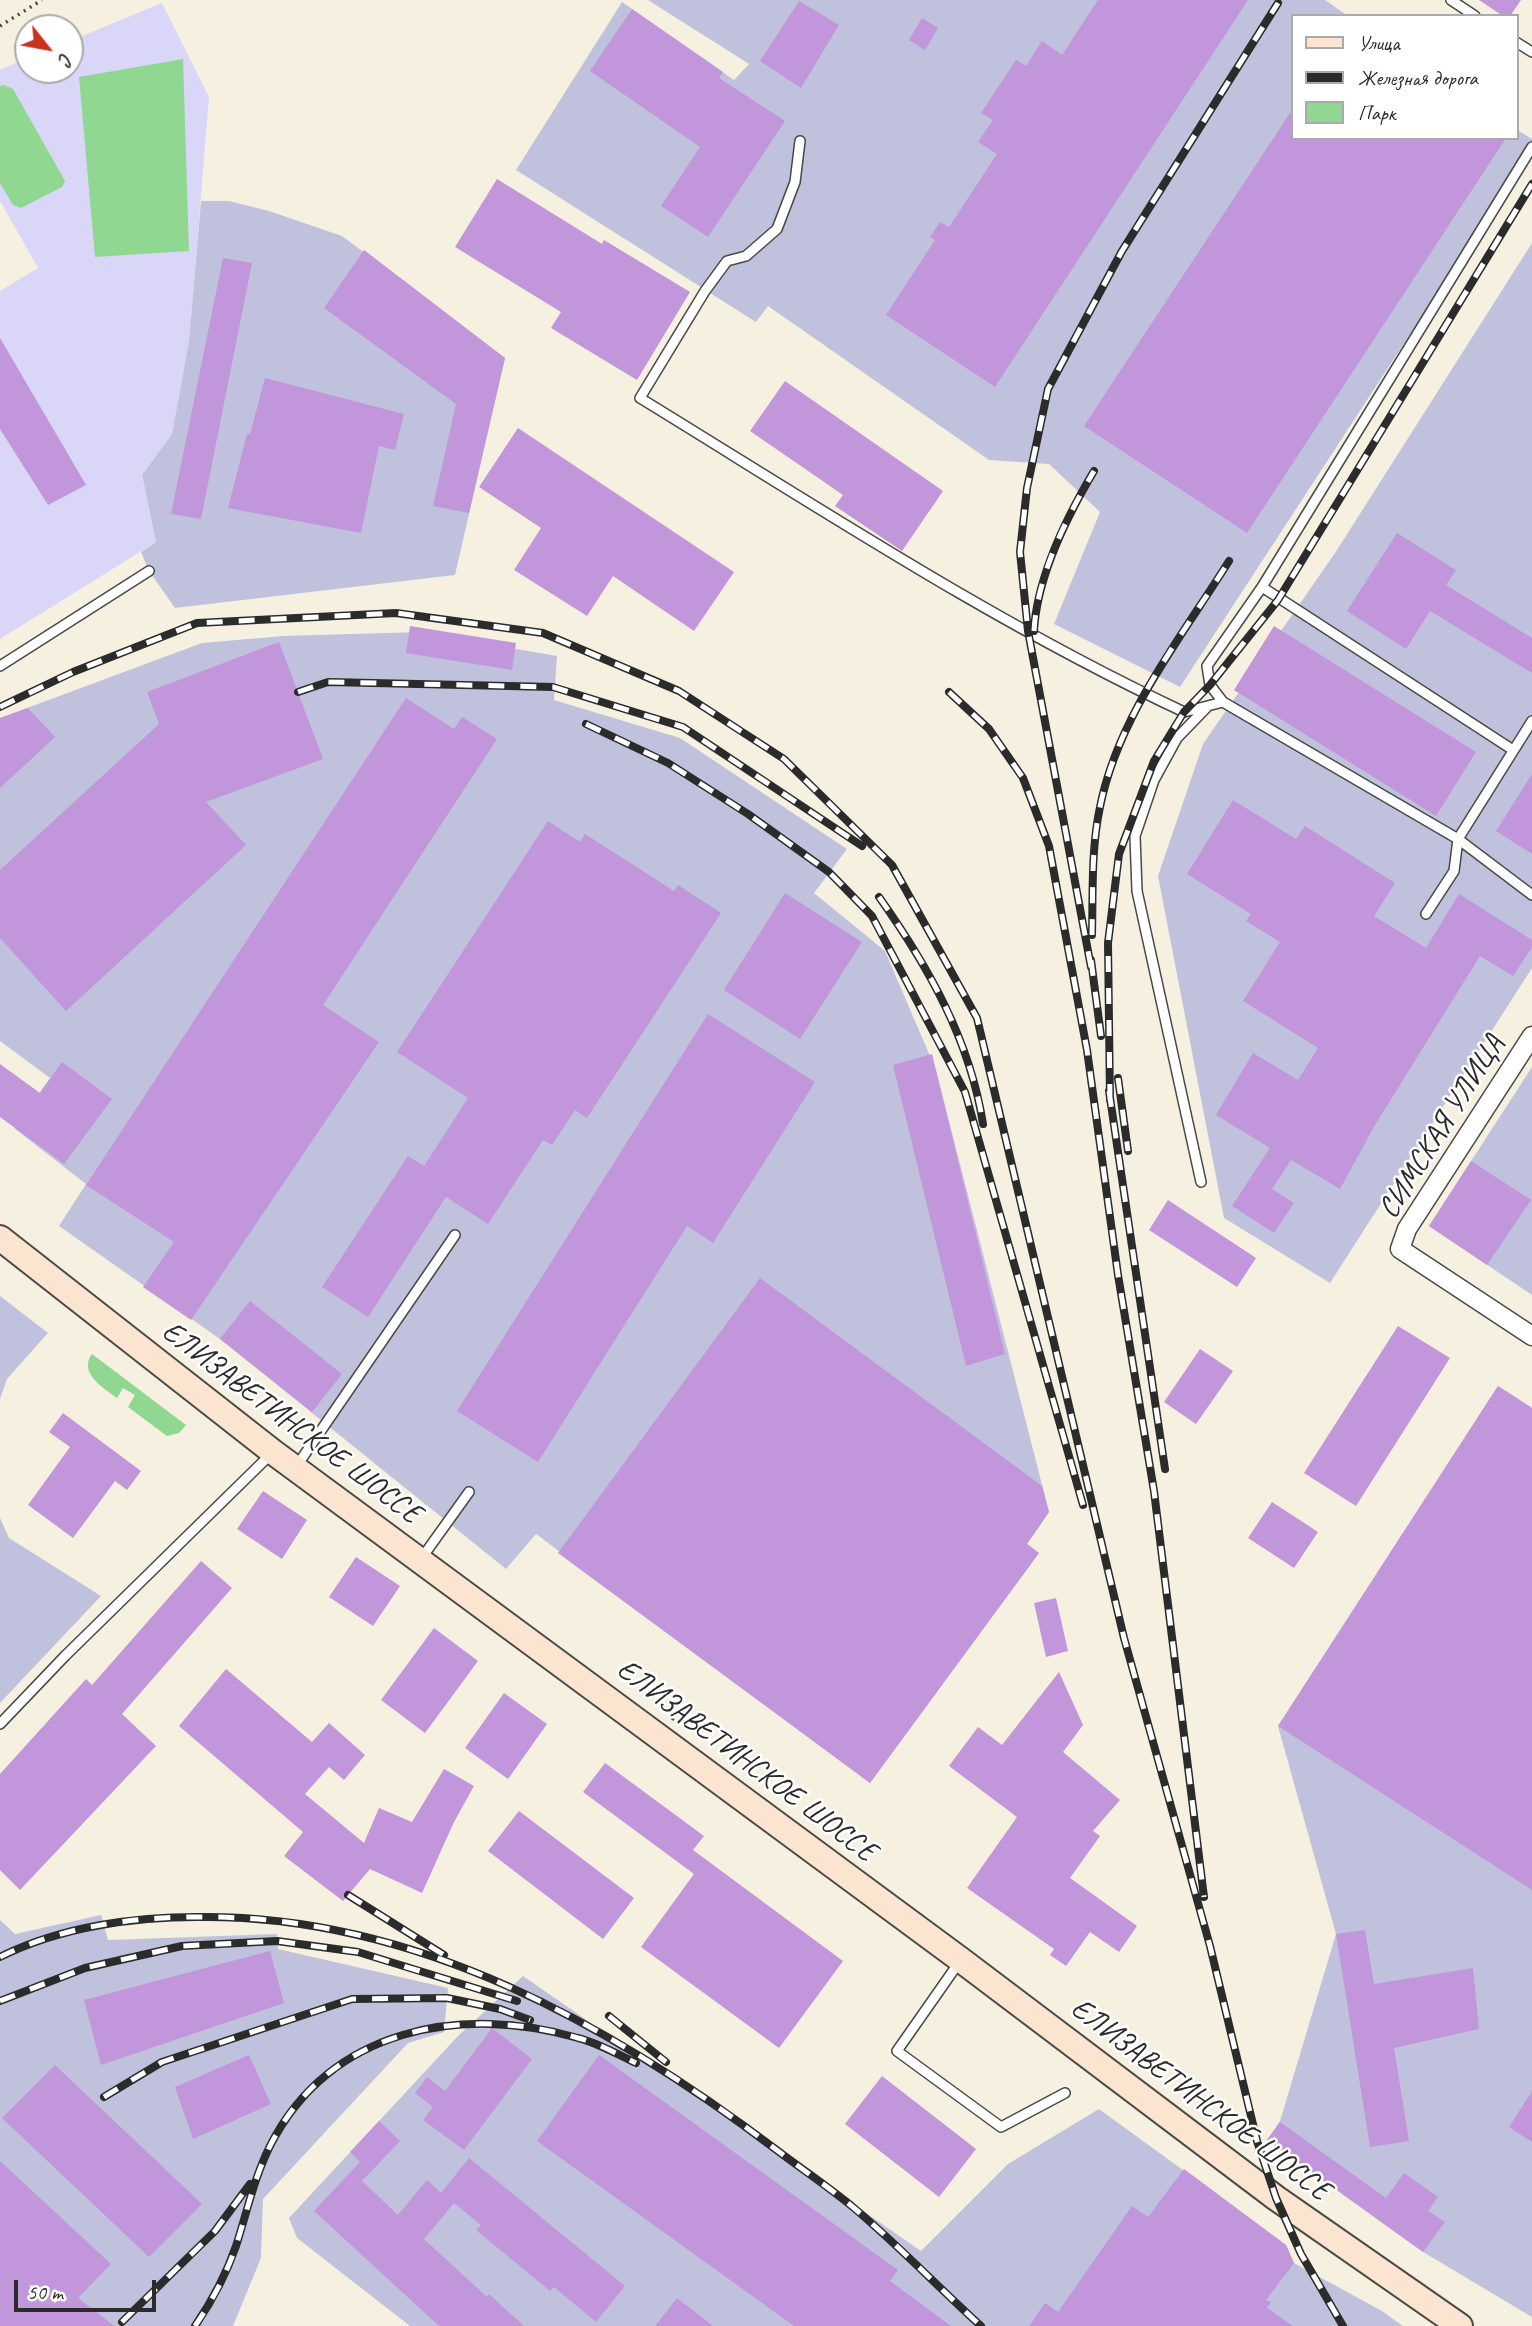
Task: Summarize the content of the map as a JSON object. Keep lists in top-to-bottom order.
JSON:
{
  "streets": {
    "main road": ["ЕЛИЗАВЕТИНСКОЕ ШОССЕ"],
    "street": ["СИМСКАЯ УЛИЦА"]
  },
  "legend": ["Улица", "Железная дорога", "Парк"],
  "scale_bar": "50 m",
  "north": "bottom right"
}
